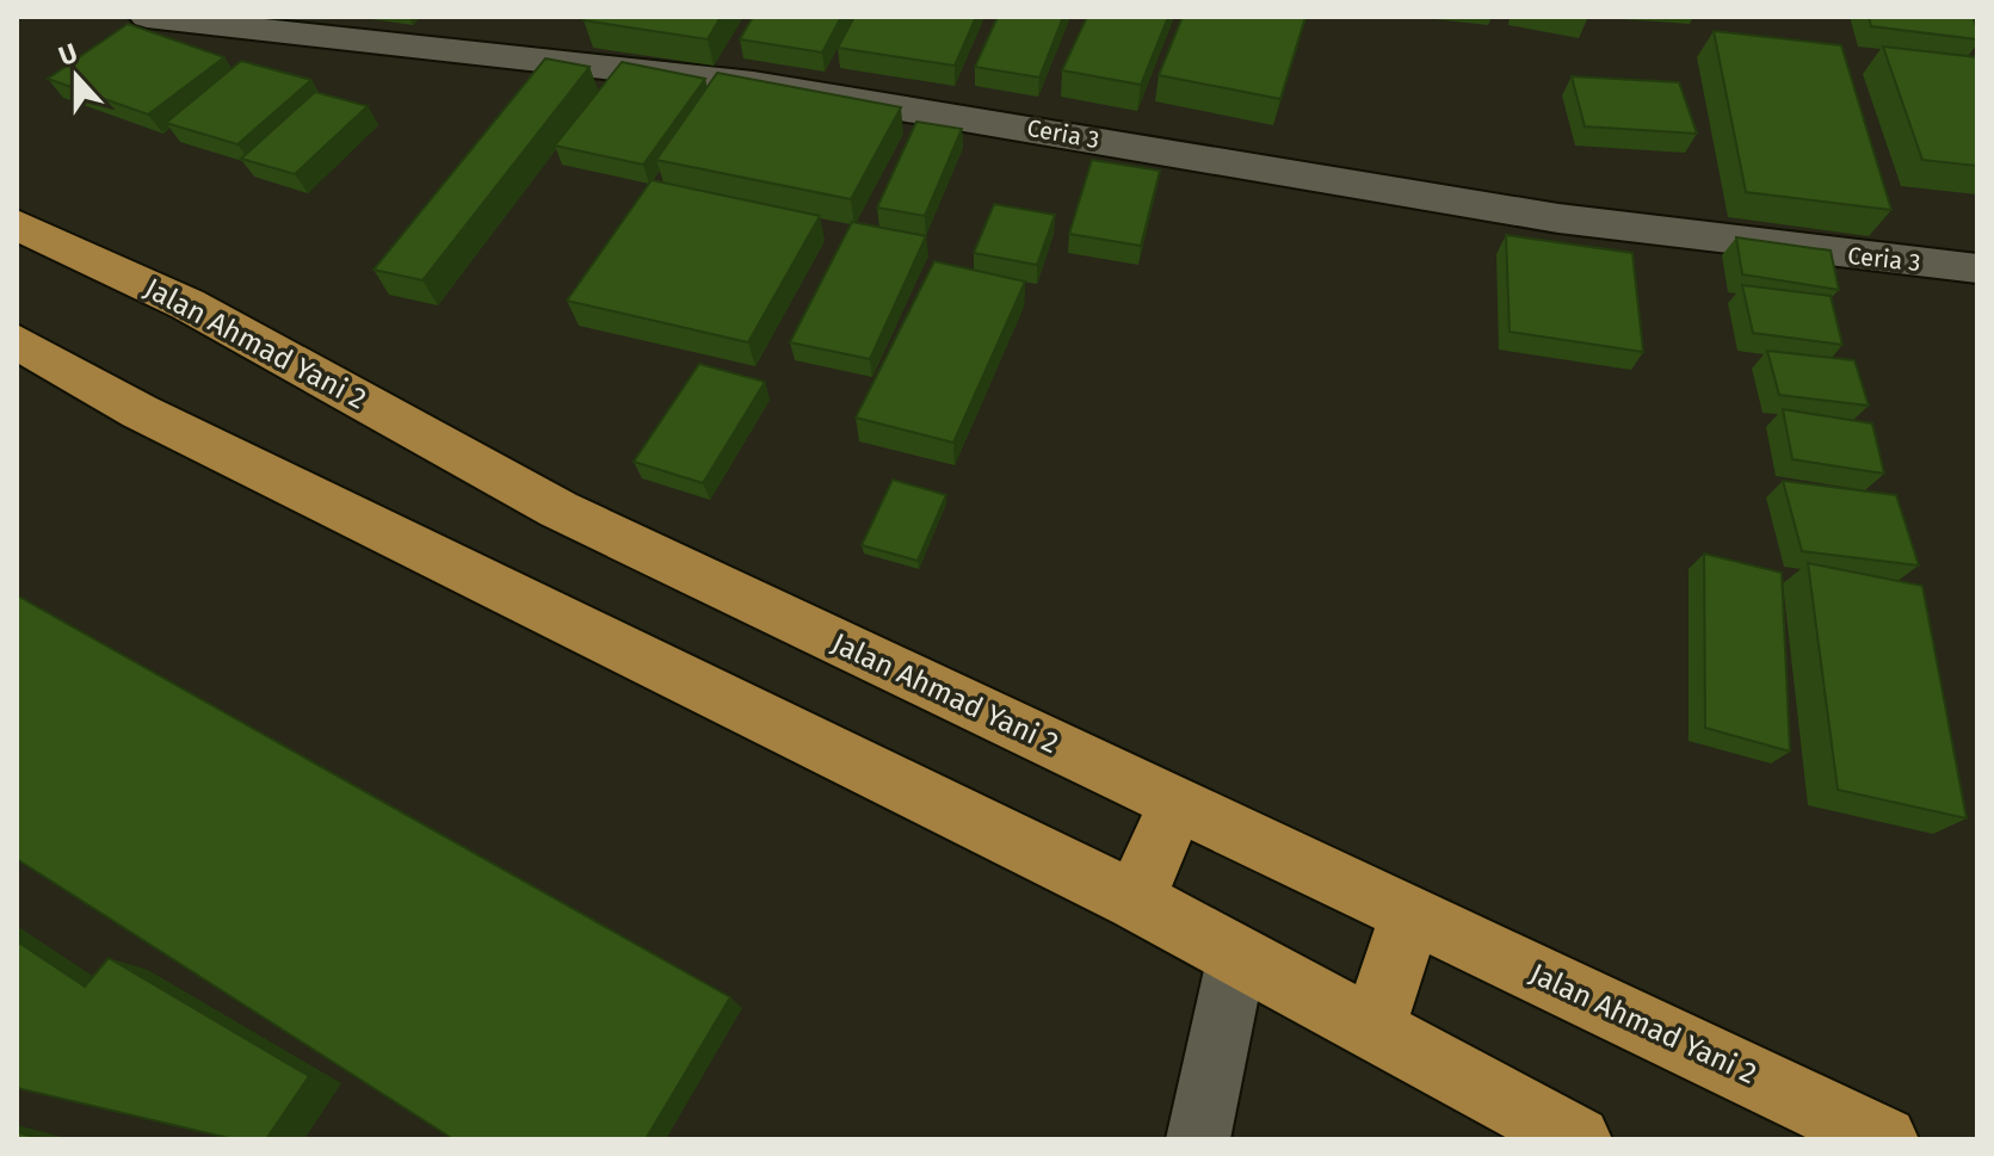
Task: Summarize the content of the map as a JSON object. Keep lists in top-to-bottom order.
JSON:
{
  "streets": {
    "highway": ["Jalan Ahmad Yani 2"],
    "street": ["Ceria 3"]
  },
  "north": "top"
}
